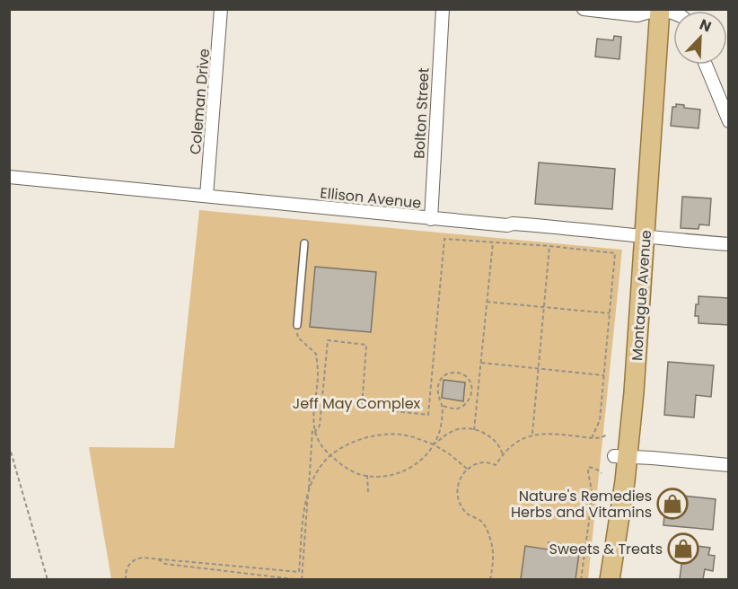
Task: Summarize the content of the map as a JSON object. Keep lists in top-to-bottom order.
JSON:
{
  "streets": {
    "main road": ["Montague Avenue"],
    "street": ["Coleman Drive", "Bolton Street", "Ellison Avenue"]
  },
  "crossings": [
    ["Coleman Drive", "Ellison Avenue"],
    ["Bolton Street", "Ellison Avenue"],
    ["Ellison Avenue", "Montague Avenue"]
  ],
  "parks": ["Jeff May Complex"],
  "places": {
    "shop": ["Nature's Remedies Herbs and Vitamins", "Sweets & Treats"]
  },
  "north": "top right"
}
